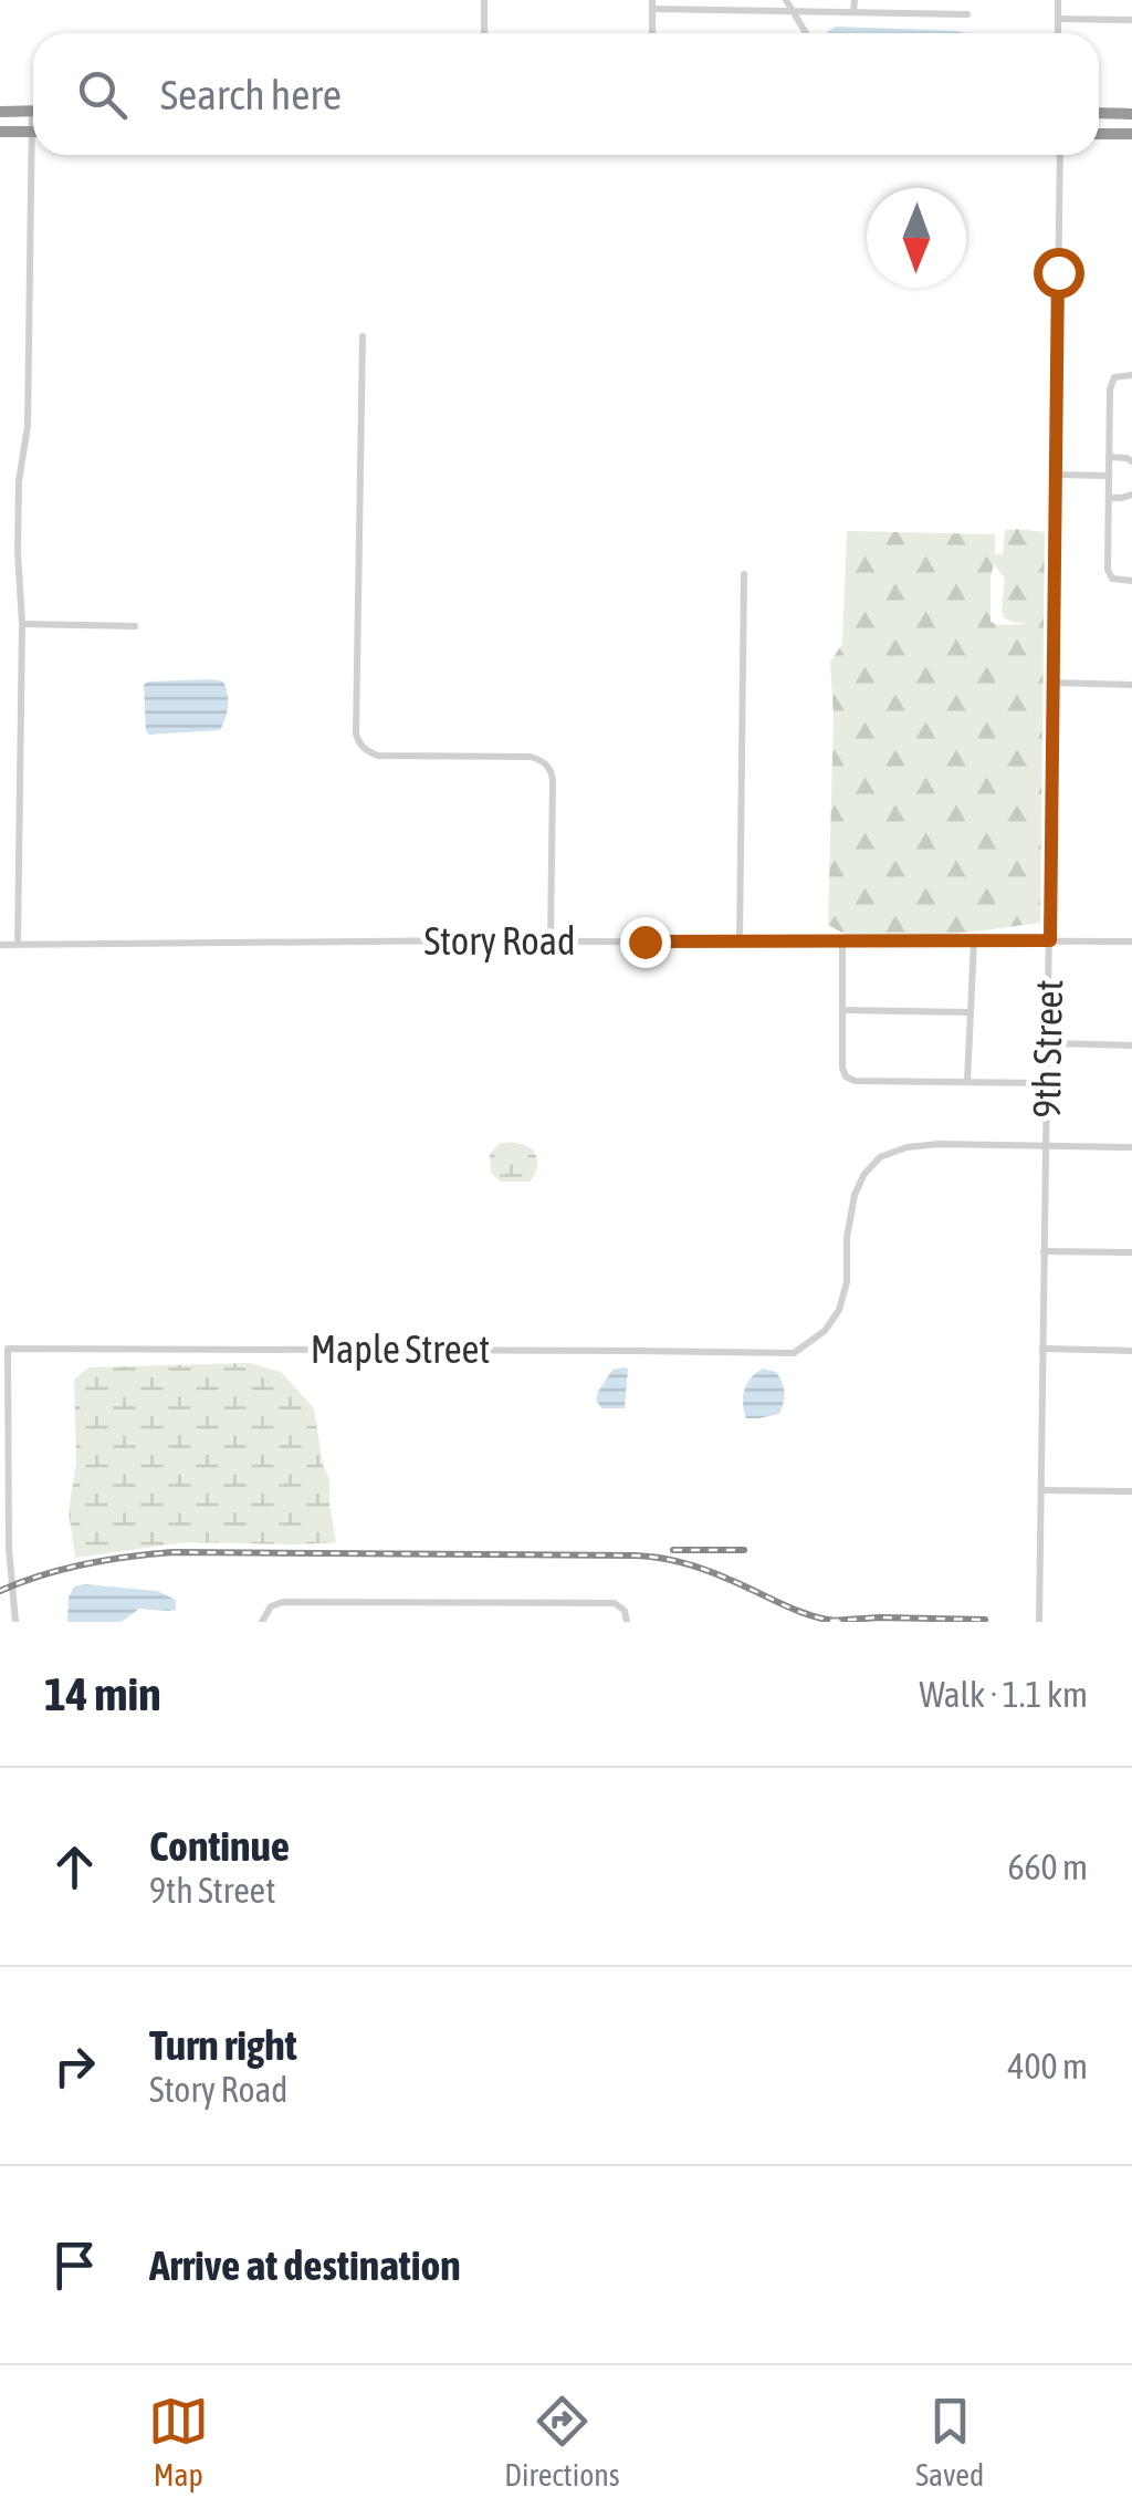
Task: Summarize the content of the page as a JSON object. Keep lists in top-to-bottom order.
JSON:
{
  "streets": {
    "street": ["Story Road", "9th Street", "Maple Street"]
  },
  "crossings": [
    ["Story Road", "9th Street"],
    ["9th Street", "Maple Street"]
  ],
  "north": "bottom",
  "page": {
    "search": "Search here",
    "heading": ["14 min", "Walk · 1.1 km"],
    "list": [
      ["Continue", "9th Street", "660 m"],
      ["Turn right", "Story Road", "400 m"],
      "Arrive at destination"
    ],
    "nav": ["Map", "Directions", "Saved"]
  }
}
